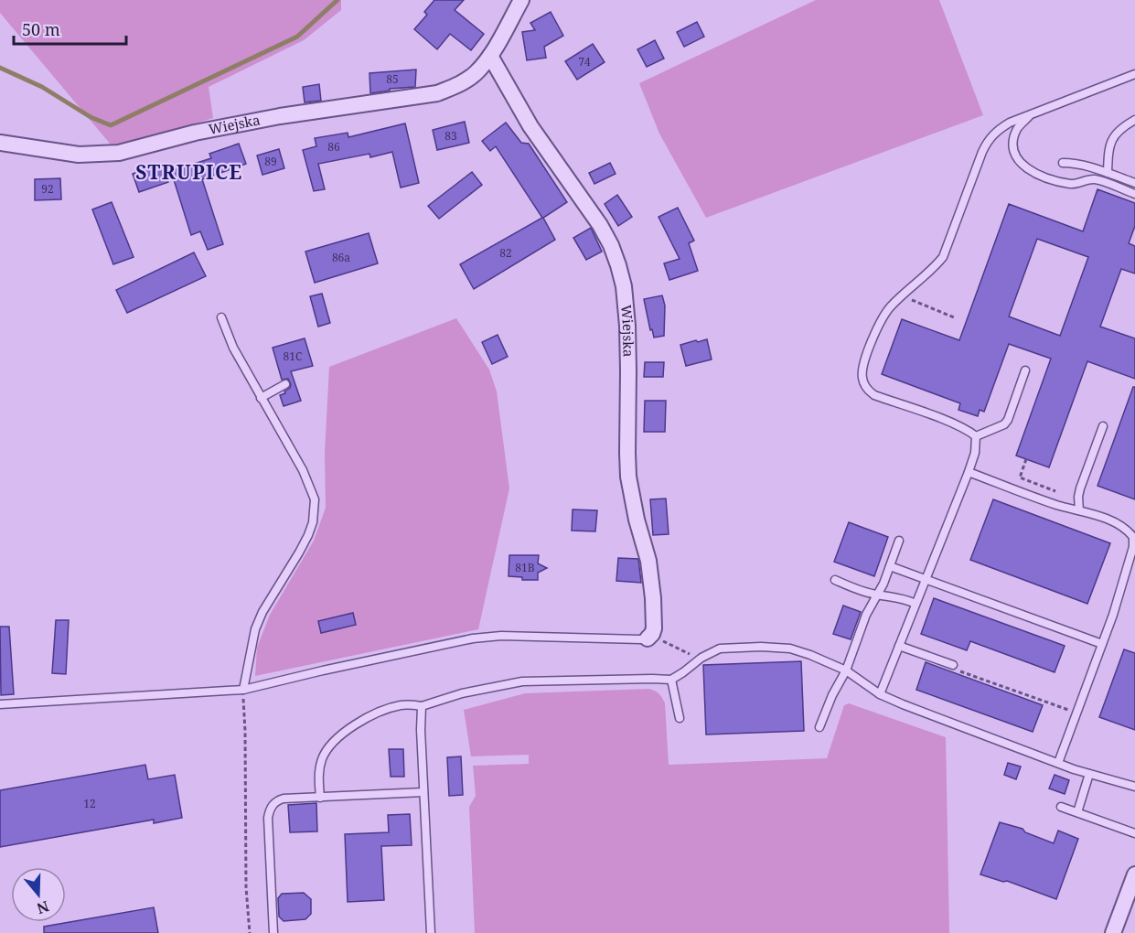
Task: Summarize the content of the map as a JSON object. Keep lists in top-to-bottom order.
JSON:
{
  "streets": {
    "street": ["Wiejska"]
  },
  "districts": ["STRUPICE"],
  "house_numbers": [
    "74",
    "85",
    "83",
    "86",
    "89",
    "92",
    "82",
    "86a",
    "81C",
    "81B",
    "12"
  ],
  "scale_bar": "50 m",
  "north": "bottom"
}
